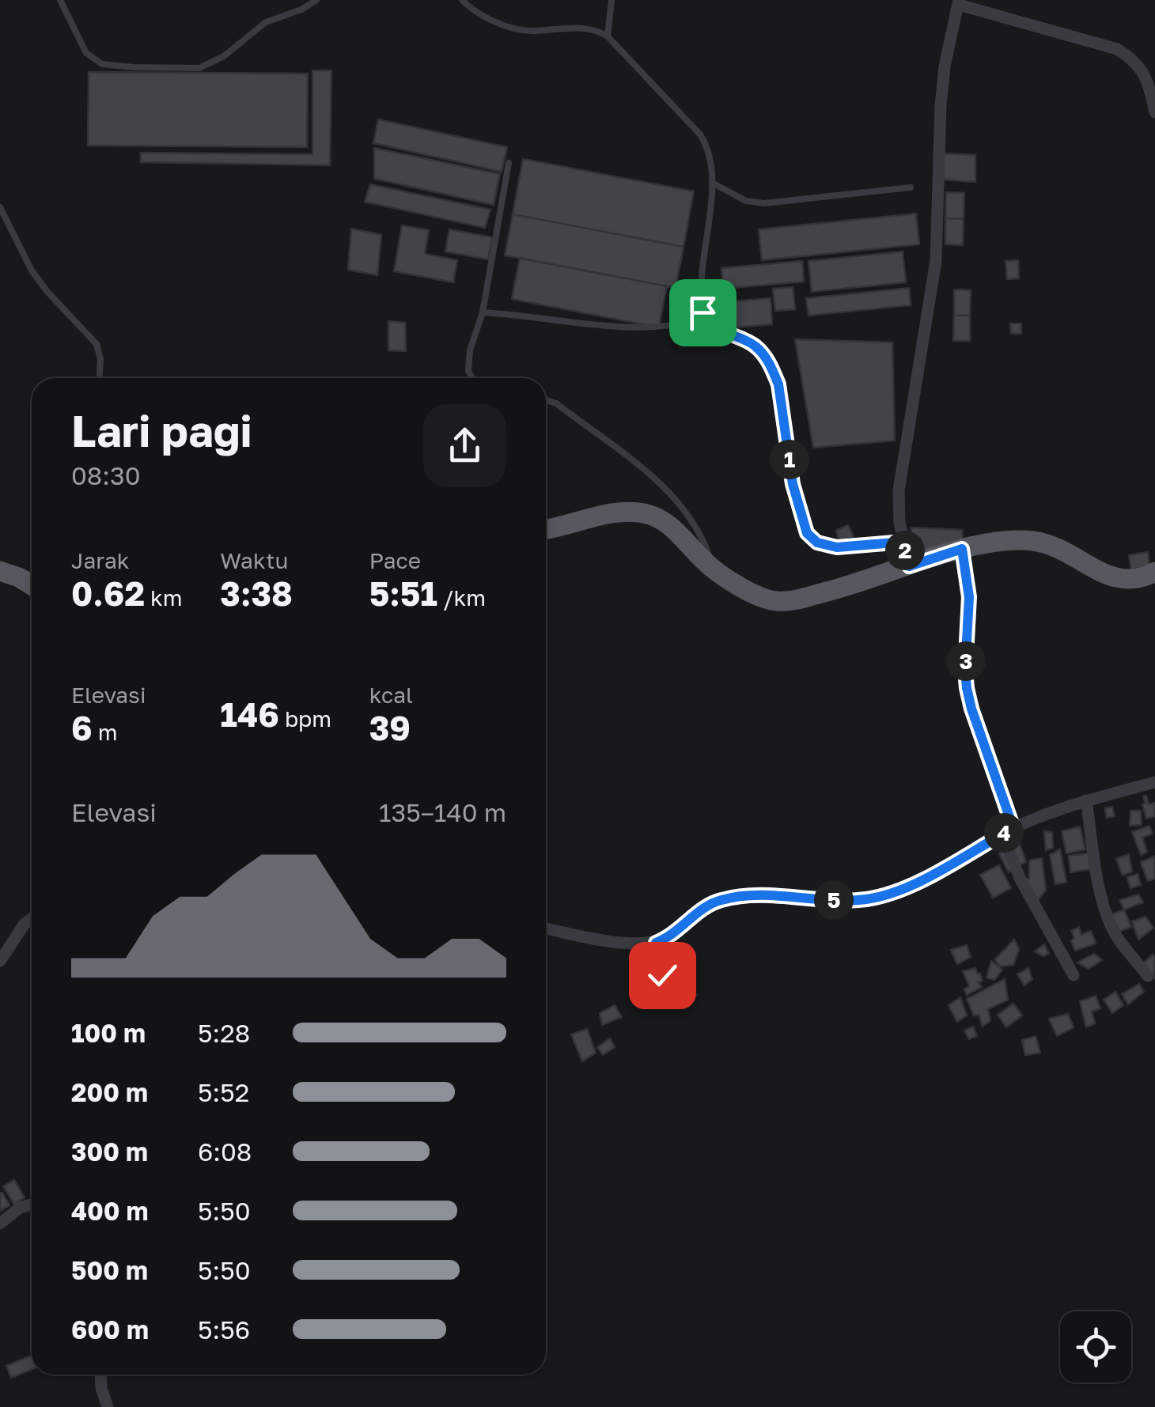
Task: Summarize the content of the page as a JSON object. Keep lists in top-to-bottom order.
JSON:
{
  "page": {
    "heading": ["Lari pagi", "08:30"],
    "pins": [
      "1",
      "2",
      "3",
      "4",
      "5"
    ],
    "stats": [
      ["Jarak", "0.62 km"],
      ["Waktu", "3:38"],
      ["Pace", "5:51 /km"],
      ["Elevasi", "6 m"],
      ["146 bpm"],
      ["kcal", "39"]
    ],
    "chart": ["Elevasi", "135–140 m"],
    "list": [
      {
        "name": "100 m",
        "note": "5:28"
      },
      {
        "name": "200 m",
        "note": "5:52"
      },
      {
        "name": "300 m",
        "note": "6:08"
      },
      {
        "name": "400 m",
        "note": "5:50"
      },
      {
        "name": "500 m",
        "note": "5:50"
      },
      {
        "name": "600 m",
        "note": "5:56"
      }
    ]
  }
}
